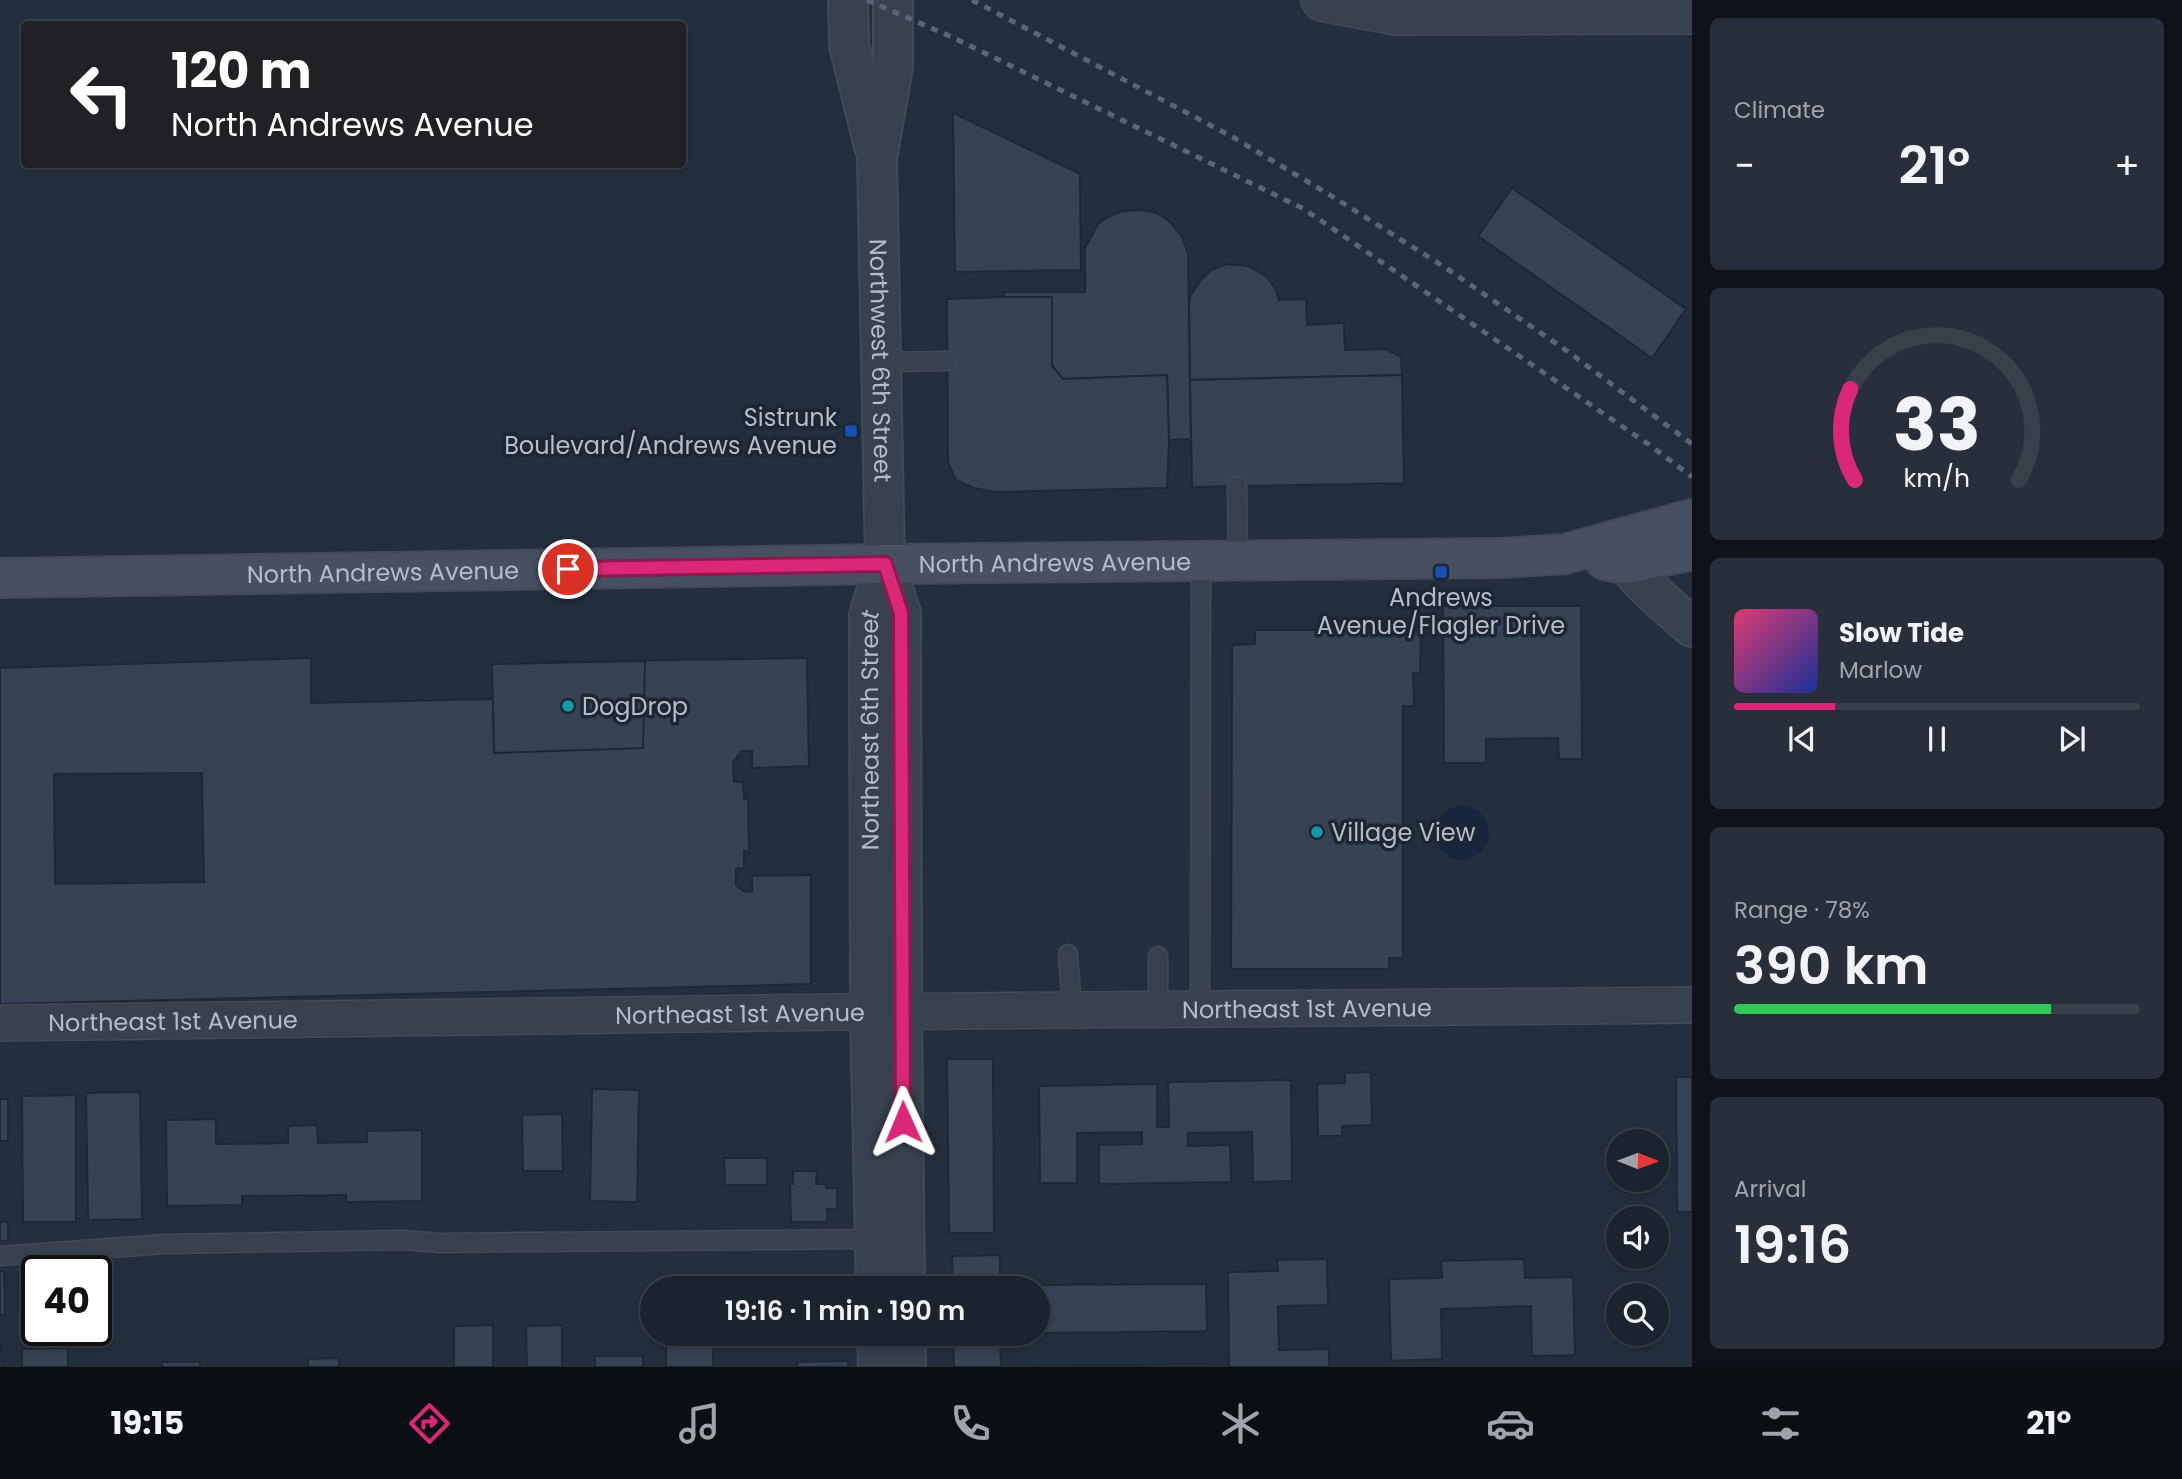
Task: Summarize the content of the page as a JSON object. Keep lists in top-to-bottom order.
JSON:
{
  "streets": {
    "main road": ["North Andrews Avenue"],
    "street": ["Northwest 6th Street", "Northeast 6th Street", "Northeast 1st Avenue"]
  },
  "crossings": [
    ["Northwest 6th Street", "North Andrews Avenue"],
    ["Northwest 6th Street", "Northeast 6th Street"],
    ["North Andrews Avenue", "Northeast 6th Street"],
    ["Northeast 6th Street", "Northeast 1st Avenue"]
  ],
  "places": {
    "transit": ["Sistrunk Boulevard/Andrews Avenue", "Andrews Avenue/Flagler Drive"],
    "other": ["DogDrop", "Village View"]
  },
  "north": "right",
  "page": {
    "tile": [
      "Climate",
      ["Range · 78%", "390 km"],
      ["Arrival", "19:16"]
    ],
    "turn": ["120 m", "North Andrews Avenue"],
    "heat": ["−", "21°", "+"],
    "song": ["Slow Tide", "Marlow"],
    "limit": "40",
    "trip": "19:16 · 1 min · 190 m",
    "tabs": ["19:15", "21°"],
    "gauge": ["33", "km/h"]
  }
}
